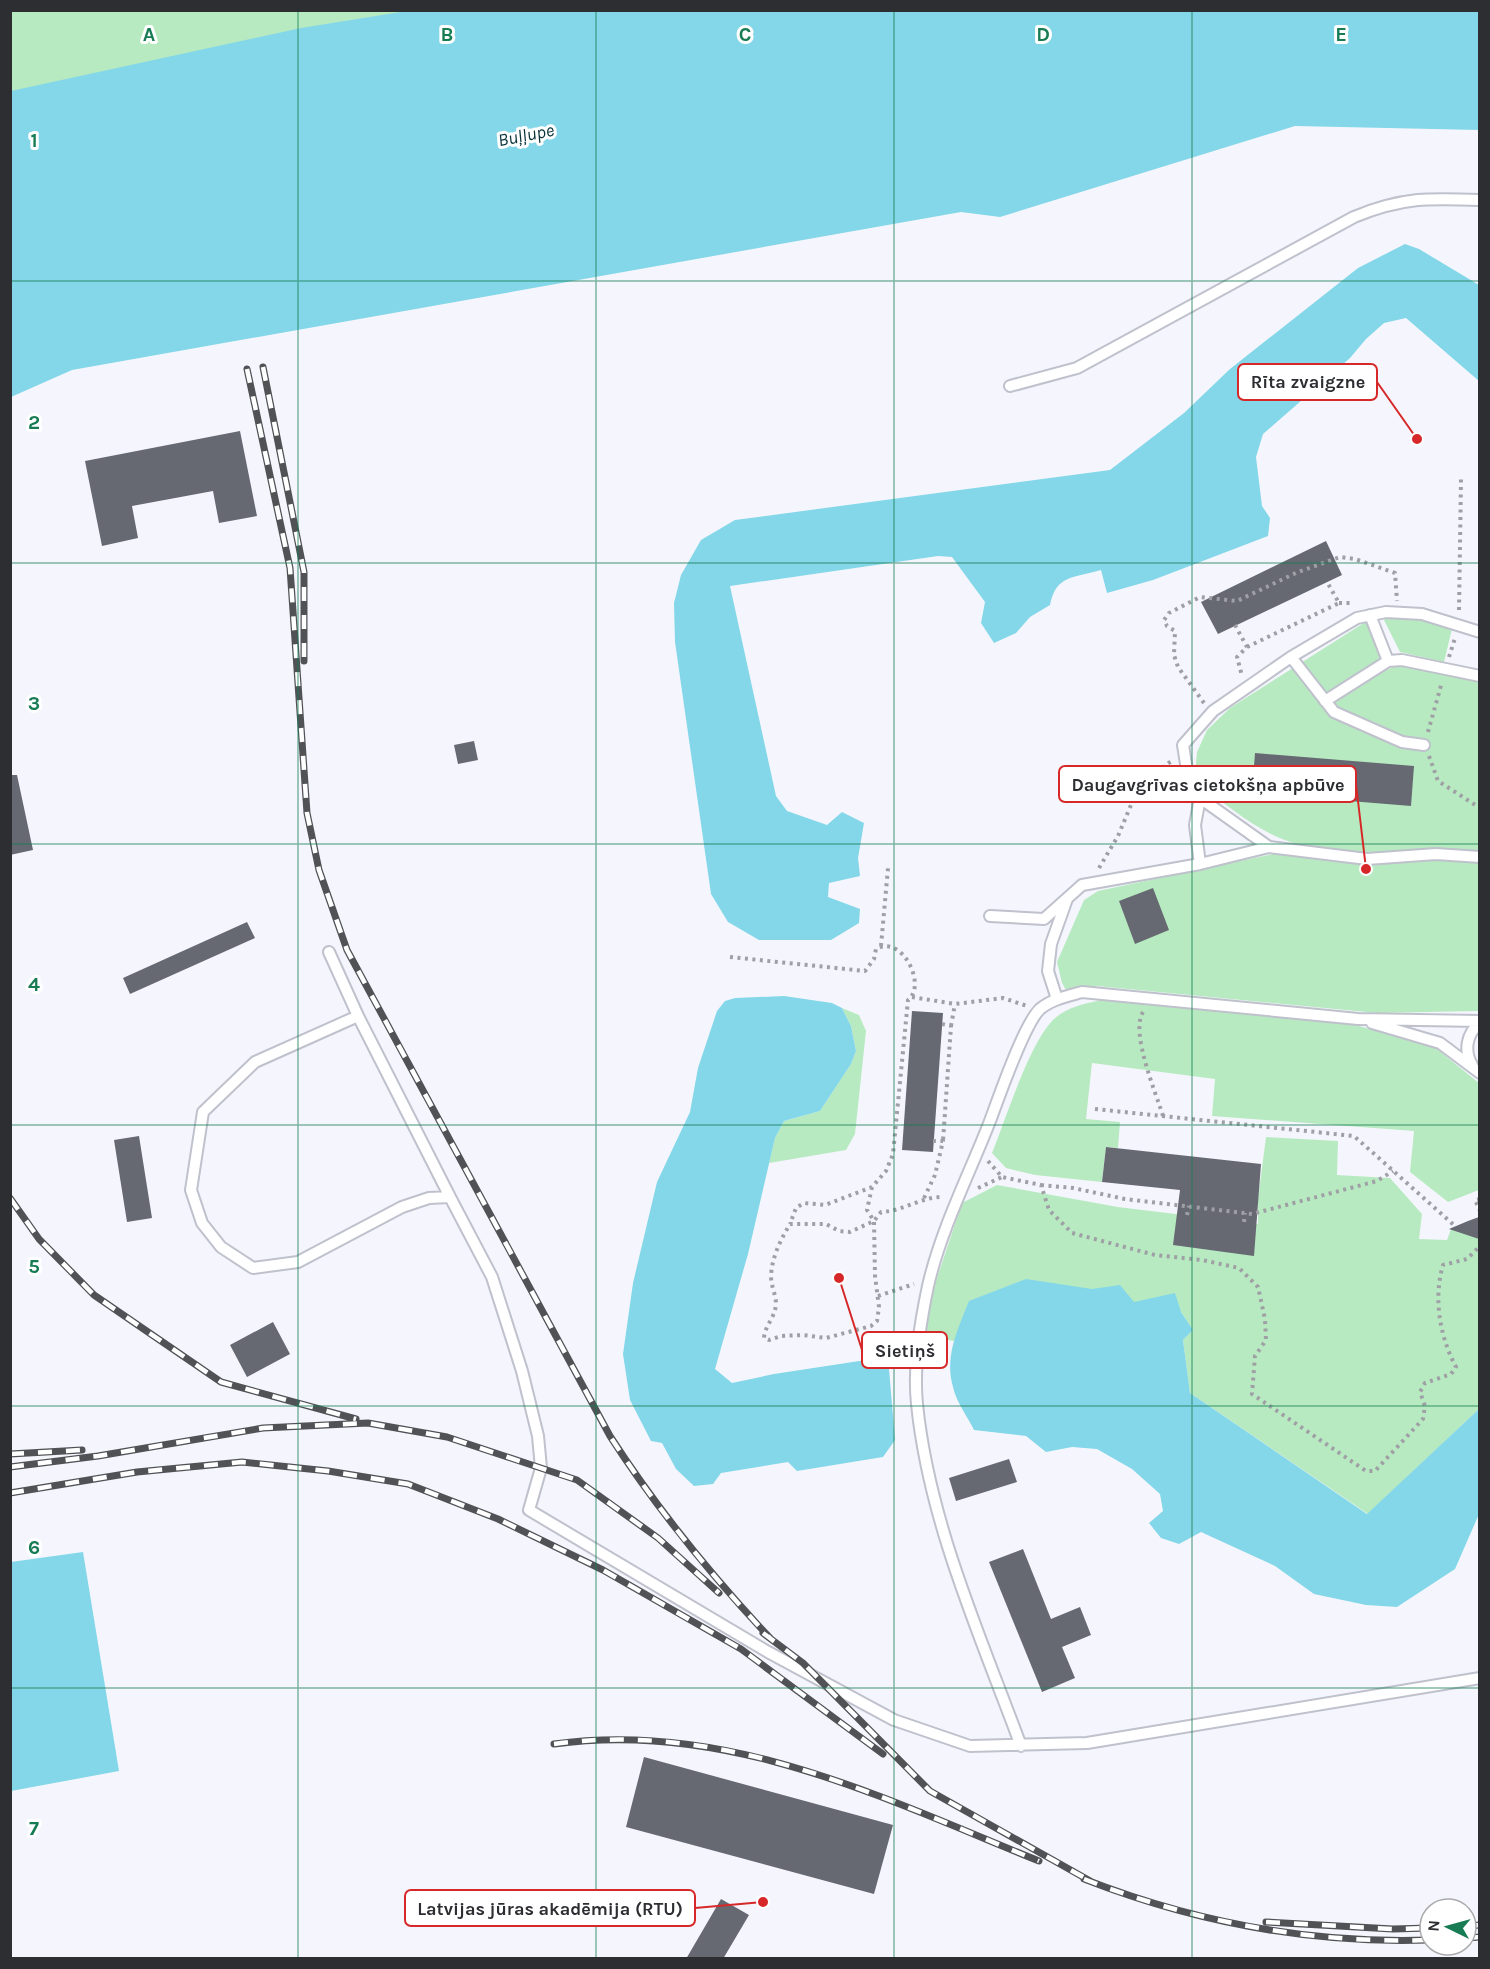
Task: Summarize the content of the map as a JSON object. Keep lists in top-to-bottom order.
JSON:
{
  "water": ["Buļļupe"],
  "places": [
    "Rīta zvaigzne",
    "Daugavgrīvas cietokšņa apbūve",
    "Sietiņš",
    "Latvijas jūras akadēmija (RTU)"
  ],
  "north": "left",
  "grid": {
    "columns": [
      "A",
      "B",
      "C",
      "D",
      "E"
    ],
    "rows": [
      "1",
      "2",
      "3",
      "4",
      "5",
      "6",
      "7"
    ]
  }
}
